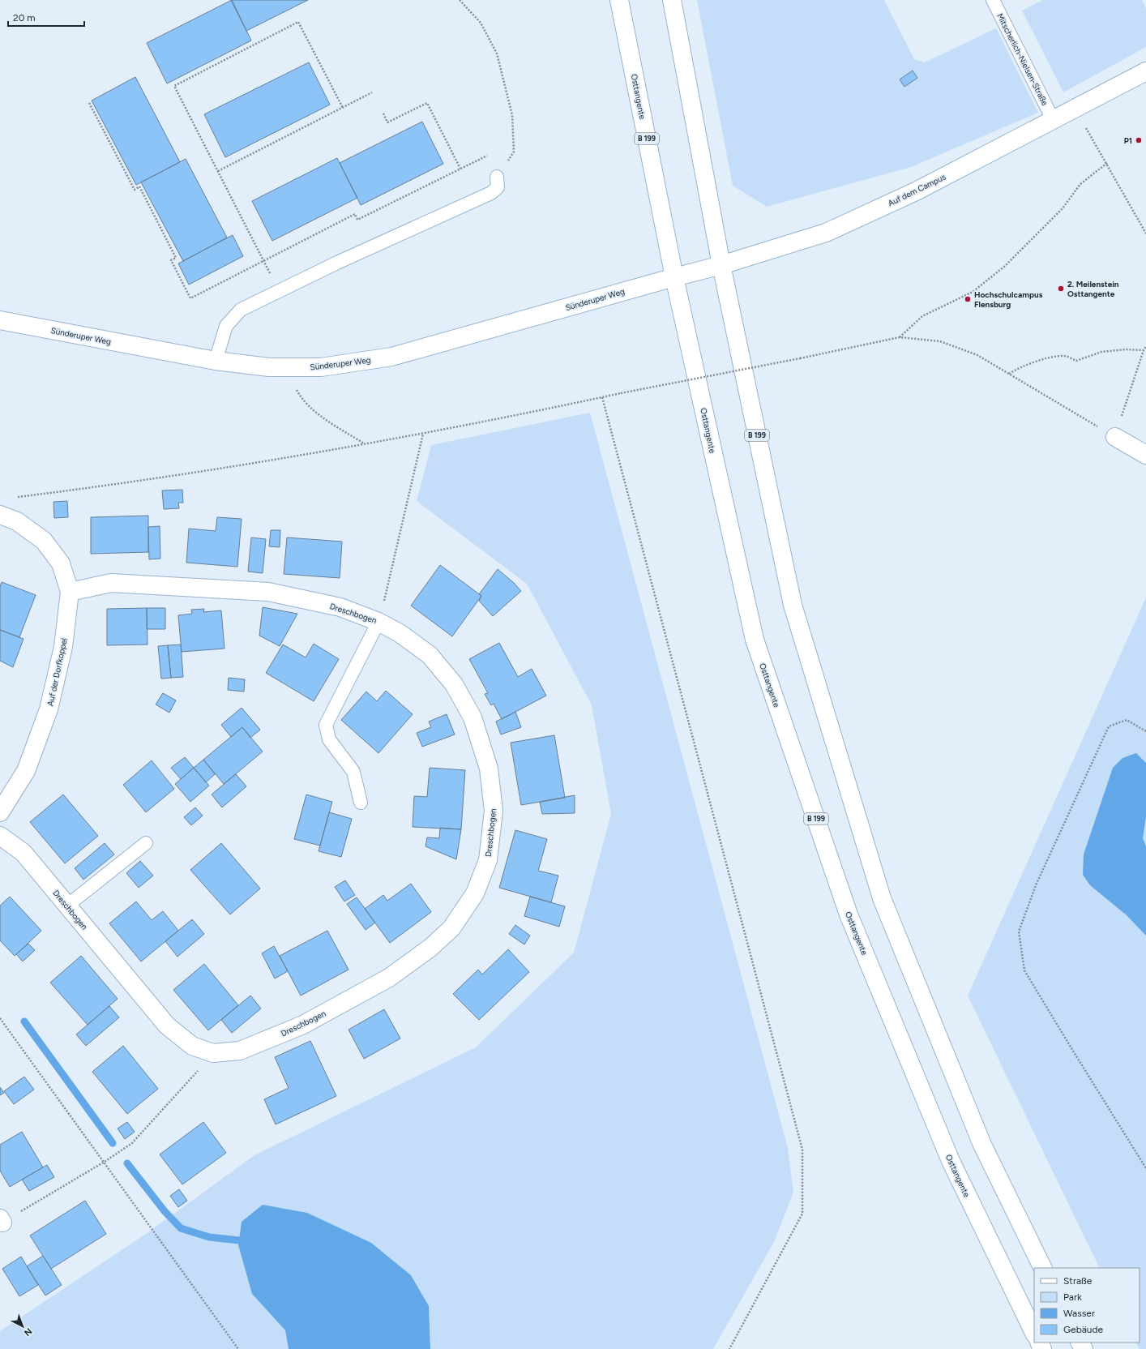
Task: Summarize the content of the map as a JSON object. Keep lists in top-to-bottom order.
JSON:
{
  "streets": {
    "street": [
      "Osttangente",
      "B 199",
      "Auf dem Campus",
      "Sünderuper Weg",
      "Dreschbogen",
      "Auf der Dorfkoppel"
    ],
    "lane": ["Mitscherlich-Nielsen-Straße"]
  },
  "crossings": [
    ["Mitscherlich-Nielsen-Straße", "Auf dem Campus"],
    ["Osttangente", "Auf dem Campus"],
    ["Osttangente", "Sünderuper Weg"],
    ["B 199", "Auf dem Campus"],
    ["Auf dem Campus", "Sünderuper Weg"],
    ["Dreschbogen", "Auf der Dorfkoppel"]
  ],
  "places": ["P1", "2. Meilenstein Osttangente", "Hochschulcampus Flensburg"],
  "legend": [
    "Straße",
    "Park",
    "Wasser",
    "Gebäude"
  ],
  "scale_bar": "20 m",
  "north": "bottom right"
}
